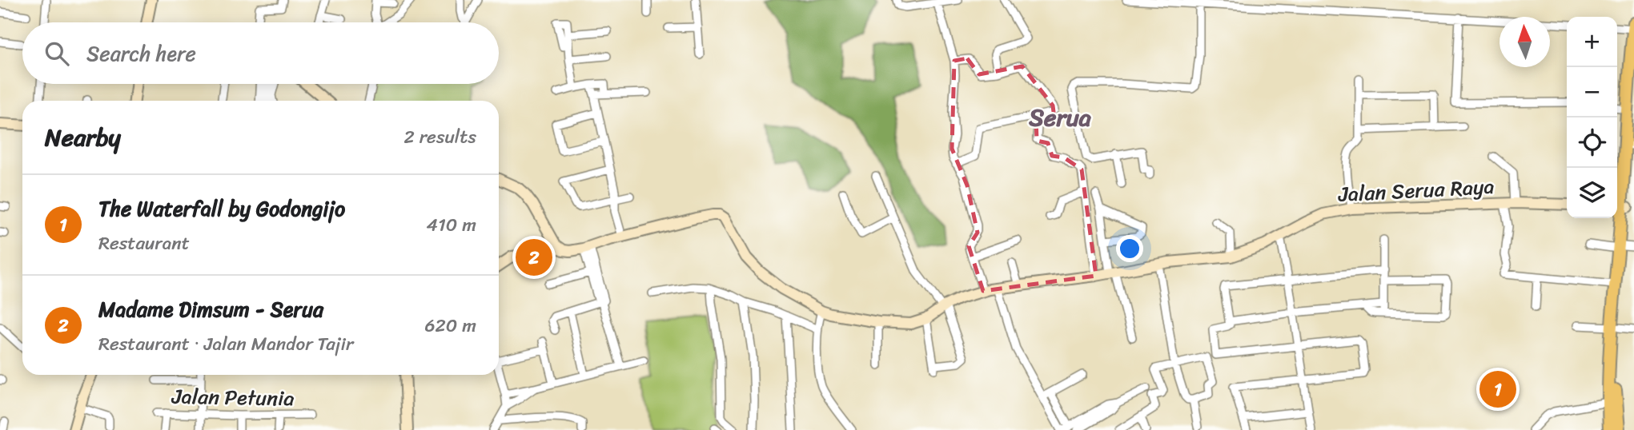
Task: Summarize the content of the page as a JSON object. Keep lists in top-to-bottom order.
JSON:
{
  "streets": {
    "main road": ["Jalan Serua Raya"],
    "street": ["Jalan Petunia"]
  },
  "districts": ["Serua"],
  "north": "top",
  "page": {
    "map_buttons": ["+", "−"],
    "search": "Search here",
    "heading": ["Nearby", "2 results"],
    "list": [
      {
        "mark": "1",
        "name": "The Waterfall by Godongijo",
        "note": "Restaurant",
        "value": "410 m"
      },
      {
        "mark": "2",
        "name": "Madame Dimsum - Serua",
        "note": "Restaurant · Jalan Mandor Tajir",
        "value": "620 m"
      }
    ],
    "pins": ["2", "1"]
  }
}
